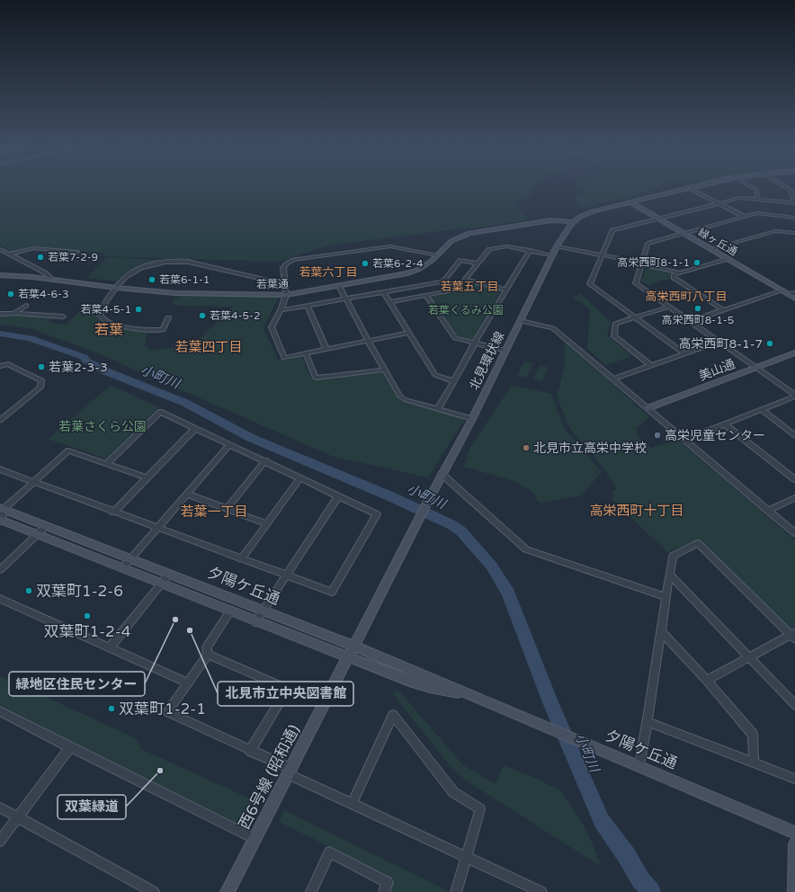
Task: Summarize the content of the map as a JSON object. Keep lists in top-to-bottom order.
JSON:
{
  "streets": {
    "street": [
      "緑ヶ丘通",
      "若葉通",
      "北見環状線",
      "美山通",
      "夕陽ケ丘通",
      "西6号線 (昭和通)"
    ]
  },
  "crossings": [
    ["緑ヶ丘通", "北見環状線"],
    ["若葉通", "北見環状線"],
    ["北見環状線", "夕陽ケ丘通"],
    ["北見環状線", "西6号線 (昭和通)"],
    ["夕陽ケ丘通", "西6号線 (昭和通)"]
  ],
  "districts": [
    "若葉六丁目",
    "若葉五丁目",
    "高栄西町八丁目",
    "若葉",
    "若葉四丁目",
    "高栄西町十丁目",
    "若葉一丁目"
  ],
  "water": ["小町川"],
  "parks": ["若葉くるみ公園", "若葉さくら公園"],
  "places": [
    "若葉7-2-9",
    "高栄西町8-1-1",
    "若葉6-2-4",
    "若葉6-1-1",
    "若葉4-6-3",
    "高栄西町8-1-5",
    "若葉4-5-1",
    "若葉4-5-2",
    "高栄西町8-1-7",
    "若葉2-3-3",
    "高栄児童センター",
    "北見市立高栄中学校",
    "双葉町1-2-6",
    "双葉町1-2-4",
    "緑地区住民センター",
    "北見市立中央図書館",
    "双葉町1-2-1",
    "双葉緑道"
  ]
}
